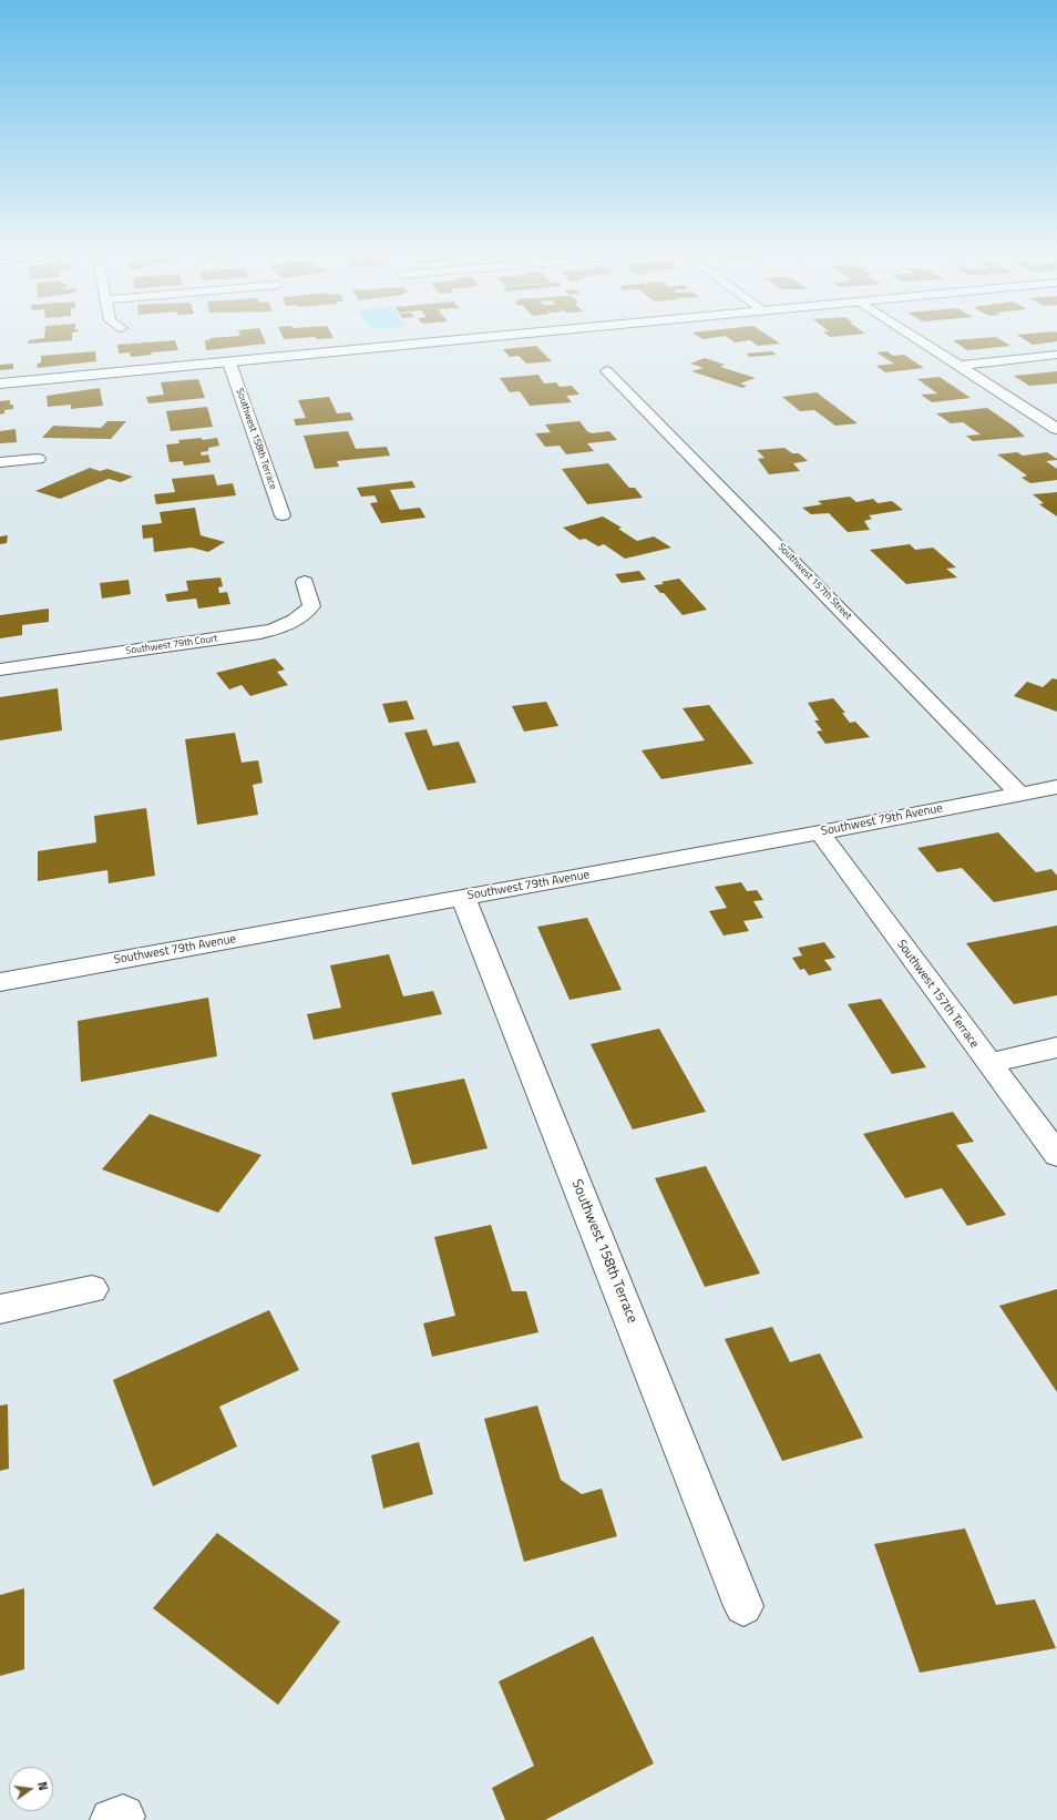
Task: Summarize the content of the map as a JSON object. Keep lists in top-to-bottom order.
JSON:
{
  "streets": {
    "street": [
      "Southwest 158th Terrace",
      "Southwest 157th Street",
      "Southwest 79th Court",
      "Southwest 79th Avenue",
      "Southwest 157th Terrace"
    ]
  },
  "crossings": [
    ["Southwest 158th Terrace", "Southwest 79th Avenue"],
    ["Southwest 157th Street", "Southwest 79th Avenue"],
    ["Southwest 79th Avenue", "Southwest 157th Terrace"]
  ],
  "north": "right"
}
